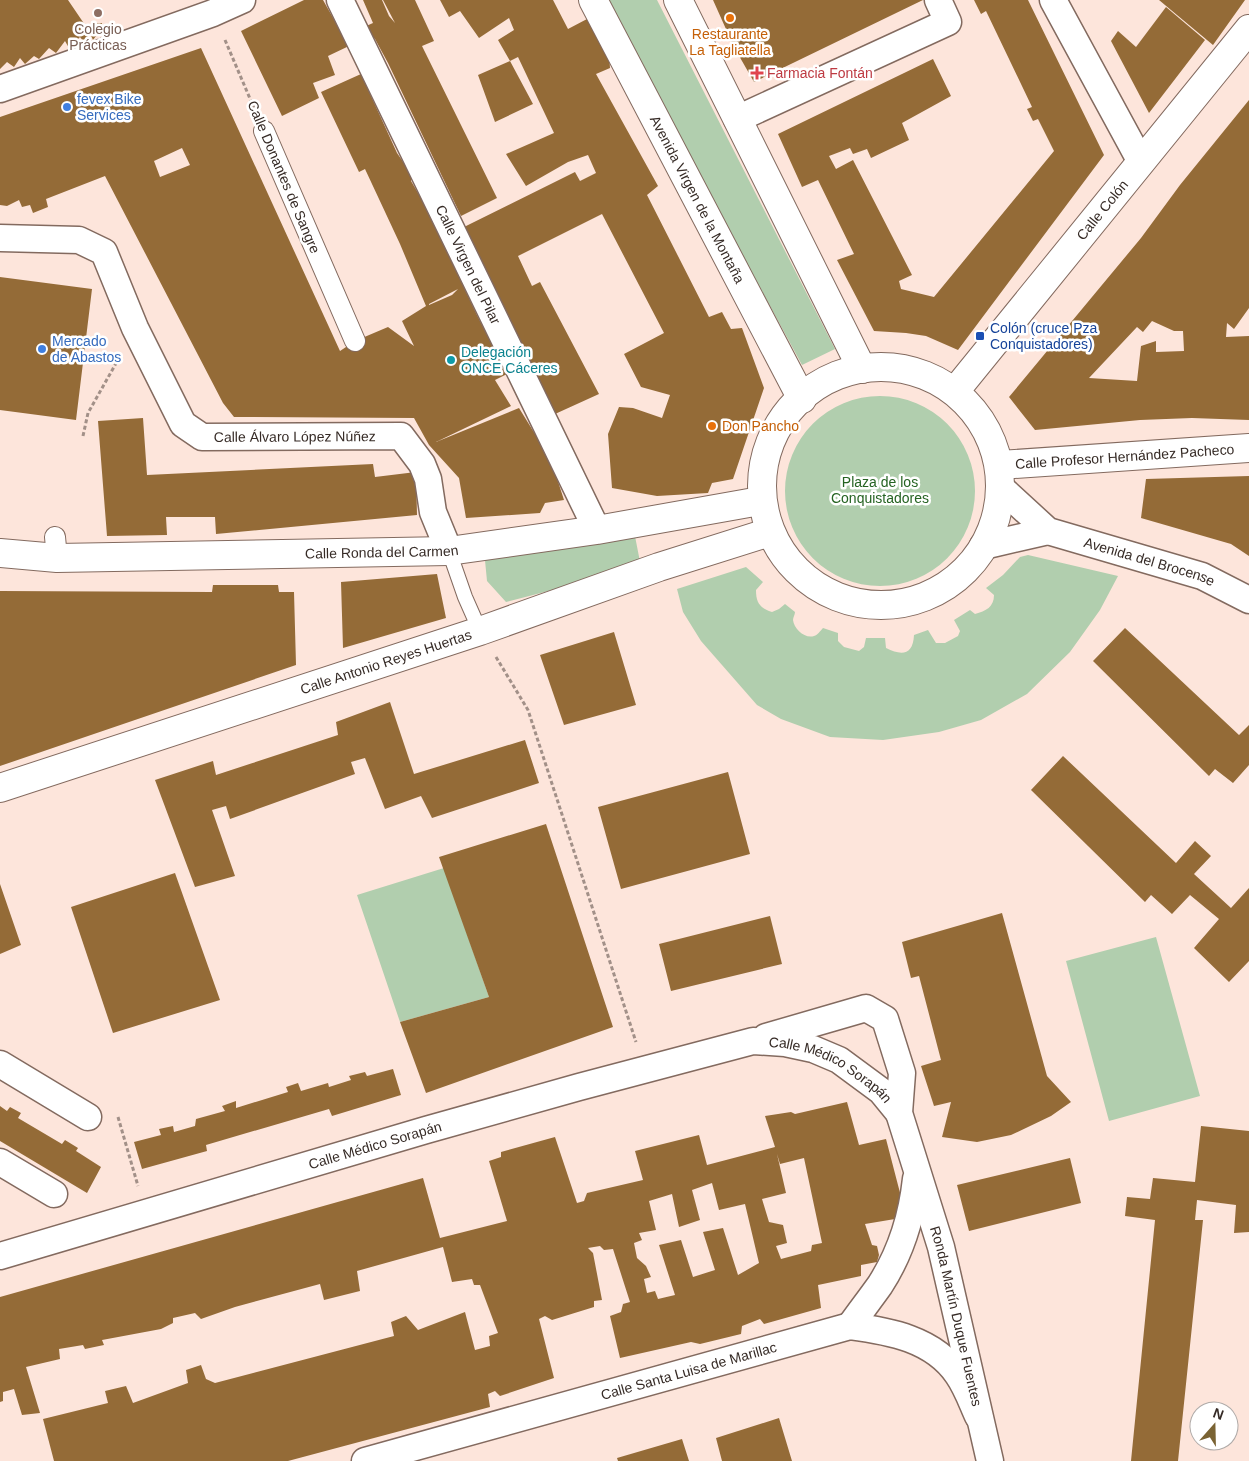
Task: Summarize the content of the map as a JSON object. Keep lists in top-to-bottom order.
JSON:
{
  "streets": {
    "main road": [
      "Avenida Virgen de la Montaña",
      "Calle Colón",
      "Calle Profesor Hernández Pacheco",
      "Calle Ronda del Carmen",
      "Calle Antonio Reyes Huertas"
    ],
    "street": [
      "Calle Donantes de Sangre",
      "Calle Virgen del Pilar",
      "Calle Álvaro López Núñez",
      "Avenida del Brocense",
      "Calle Médico Sorapán",
      "Ronda Martín Duque Fuentes",
      "Calle Santa Luisa de Marillac"
    ]
  },
  "crossings": [
    ["Calle Virgen del Pilar", "Calle Ronda del Carmen"],
    ["Calle Álvaro López Núñez", "Calle Ronda del Carmen"],
    ["Calle Profesor Hernández Pacheco", "Avenida del Brocense"],
    ["Calle Médico Sorapán", "Ronda Martín Duque Fuentes"],
    ["Ronda Martín Duque Fuentes", "Calle Santa Luisa de Marillac"]
  ],
  "parks": ["Plaza de los Conquistadores"],
  "places": {
    "other": [
      "Colegio Prácticas",
      "Restaurante La Tagliatella",
      "fevex Bike Services",
      "Mercado de Abastos",
      "Delegación ONCE Cáceres",
      "Don Pancho"
    ],
    "health": ["Farmacia Fontán"],
    "transit": ["Colón (cruce Pza Conquistadores)"]
  },
  "north": "top"
}
